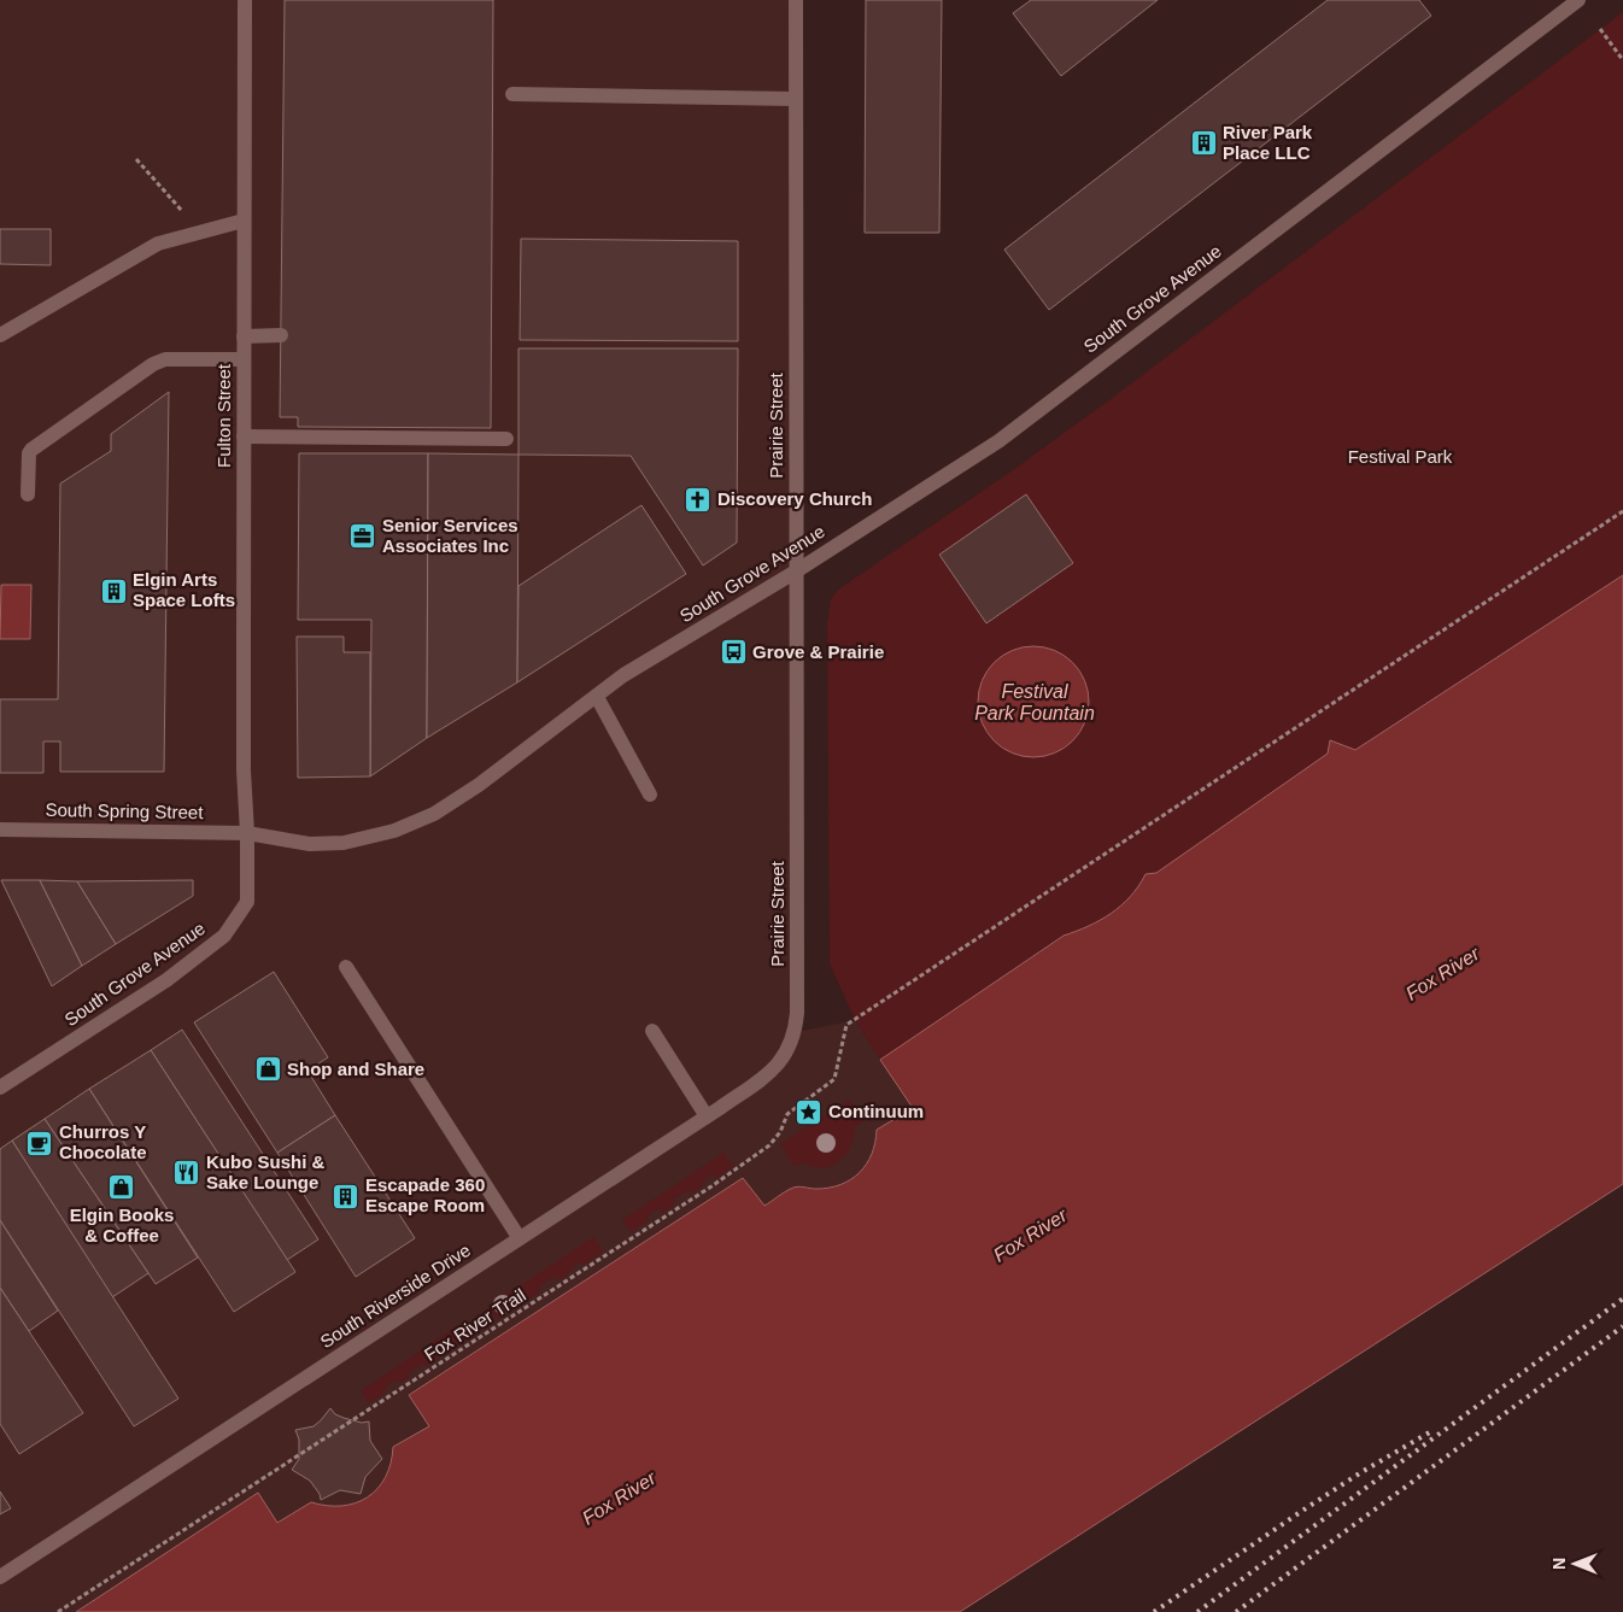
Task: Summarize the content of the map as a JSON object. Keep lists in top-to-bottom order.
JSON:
{
  "streets": {
    "street": [
      "South Grove Avenue",
      "Fulton Street",
      "Prairie Street",
      "South Spring Street",
      "South Riverside Drive"
    ],
    "path": ["Fox River Trail"]
  },
  "crossings": [
    ["South Grove Avenue", "Fulton Street"],
    ["South Grove Avenue", "Prairie Street"],
    ["South Grove Avenue", "South Spring Street"],
    ["Fulton Street", "South Spring Street"],
    ["Prairie Street", "South Riverside Drive"]
  ],
  "water": ["Festival Park Fountain", "Fox River"],
  "parks": ["Festival Park"],
  "places": {
    "building": ["River Park Place LLC", "Elgin Arts Space Lofts", "Escapade 360 Escape Room"],
    "church": ["Discovery Church"],
    "office": ["Senior Services Associates Inc"],
    "bus stop": ["Grove & Prairie"],
    "shop": ["Shop and Share", "Elgin Books & Coffee"],
    "place": ["Continuum"],
    "cafe": ["Churros Y Chocolate"],
    "restaurant": ["Kubo Sushi & Sake Lounge"]
  },
  "north": "left"
}
